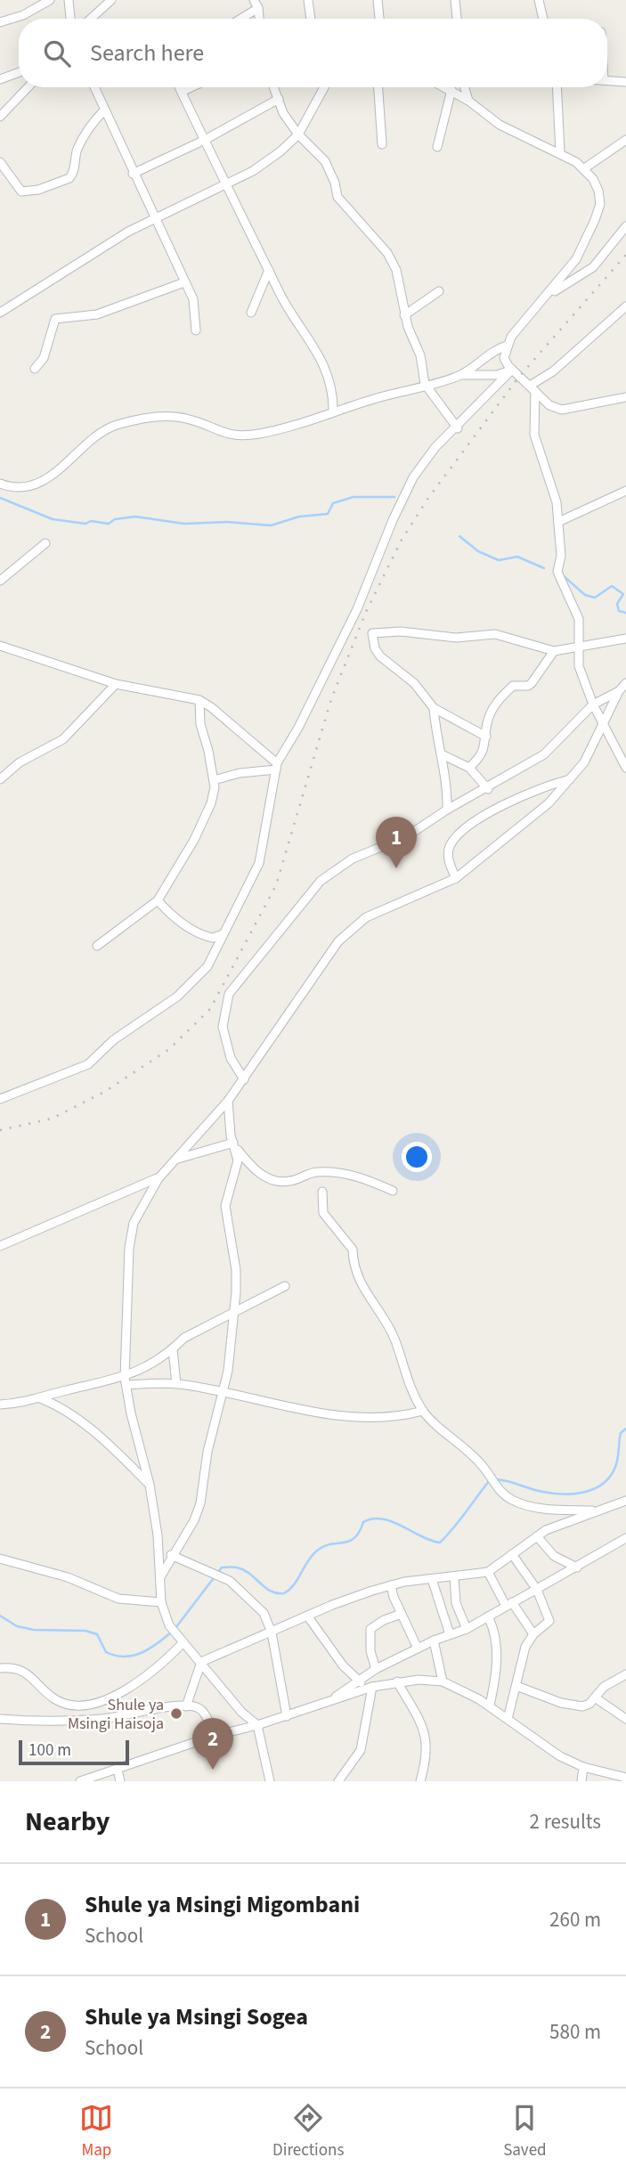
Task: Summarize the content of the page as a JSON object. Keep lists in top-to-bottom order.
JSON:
{
  "places": ["Shule ya Msingi Haisoja"],
  "scale_bar": "100 m",
  "page": {
    "search": "Search here",
    "pins": ["1", "2"],
    "scale": "100 m",
    "heading": ["Nearby", "2 results"],
    "list": [
      {
        "mark": "1",
        "name": "Shule ya Msingi Migombani",
        "note": "School",
        "value": "260 m"
      },
      {
        "mark": "2",
        "name": "Shule ya Msingi Sogea",
        "note": "School",
        "value": "580 m"
      }
    ],
    "nav": ["Map", "Directions", "Saved"]
  }
}
